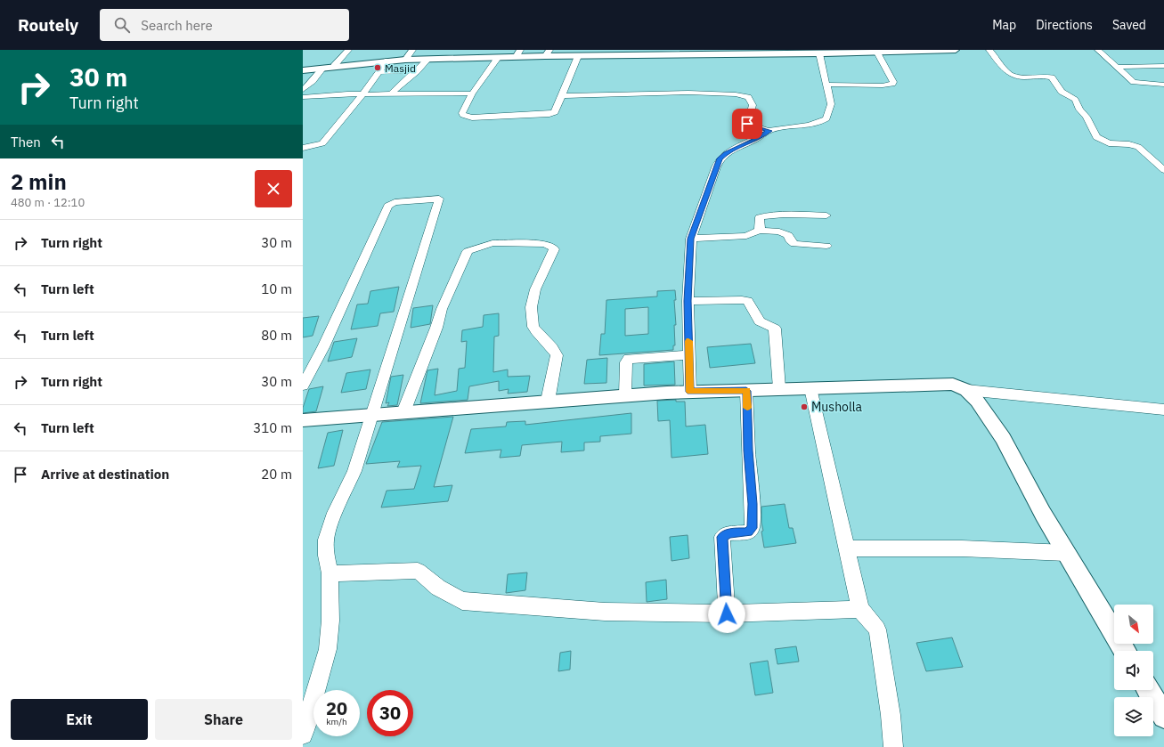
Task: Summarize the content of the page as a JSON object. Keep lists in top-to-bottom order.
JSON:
{
  "places": ["Masjid", "Musholla"],
  "north": "bottom right",
  "page": {
    "header": "Routely",
    "search": "Search here",
    "nav": ["Map", "Directions", "Saved"],
    "turn": ["30 m", "Turn right"],
    "then": "Then",
    "heading": ["2 min", "480 m · 12:10"],
    "list": [
      {
        "name": "Turn right",
        "value": "30 m"
      },
      {
        "name": "Turn left",
        "value": "10 m"
      },
      {
        "name": "Turn left",
        "value": "80 m"
      },
      {
        "name": "Turn right",
        "value": "30 m"
      },
      {
        "name": "Turn left",
        "value": "310 m"
      },
      {
        "name": "Arrive at destination",
        "value": "20 m"
      }
    ],
    "speed": "20 km/h",
    "limit": "30",
    "buttons": ["Exit", "Share"]
  }
}
